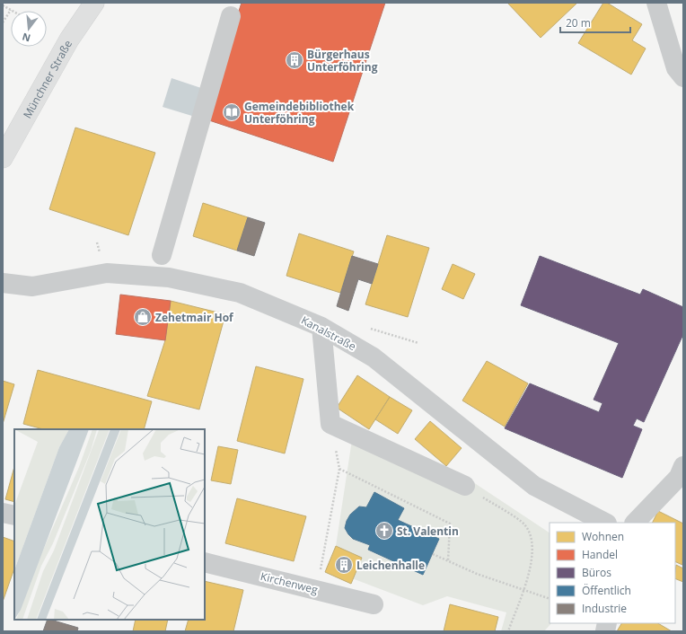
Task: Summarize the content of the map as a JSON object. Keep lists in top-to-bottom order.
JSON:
{
  "streets": {
    "main road": ["Münchner Straße"],
    "street": ["Kanalstraße", "Kirchenweg"]
  },
  "places": {
    "building": ["Bürgerhaus Unterföhring", "Leichenhalle"],
    "library": ["Gemeindebibliothek Unterföhring"],
    "shop": ["Zehetmair Hof"],
    "church": ["St. Valentin"]
  },
  "legend": [
    "Wohnen",
    "Handel",
    "Büros",
    "Öffentlich",
    "Industrie"
  ],
  "scale_bar": "20 m",
  "north": "bottom"
}
